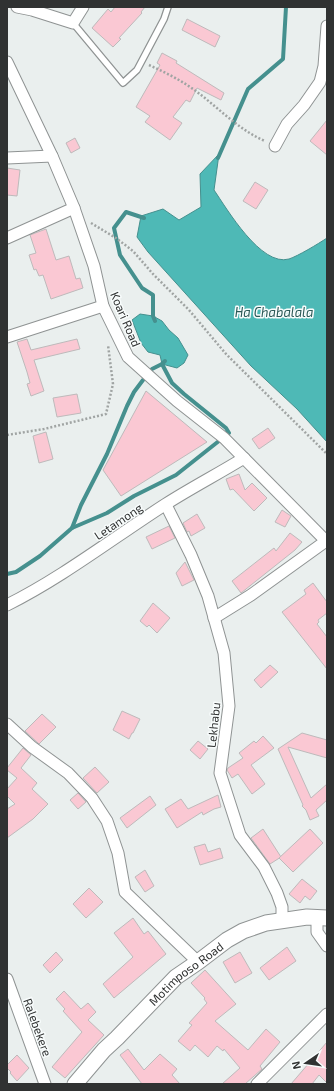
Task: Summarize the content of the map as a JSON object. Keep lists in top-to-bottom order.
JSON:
{
  "streets": {
    "street": [
      "Koari Road",
      "Letamong",
      "Lekhabu",
      "Motimposo Road",
      "Ralebekere"
    ]
  },
  "crossings": [
    ["Koari Road", "Letamong"],
    ["Letamong", "Lekhabu"],
    ["Lekhabu", "Motimposo Road"]
  ],
  "water": ["Ha Chabalala"],
  "north": "left"
}
